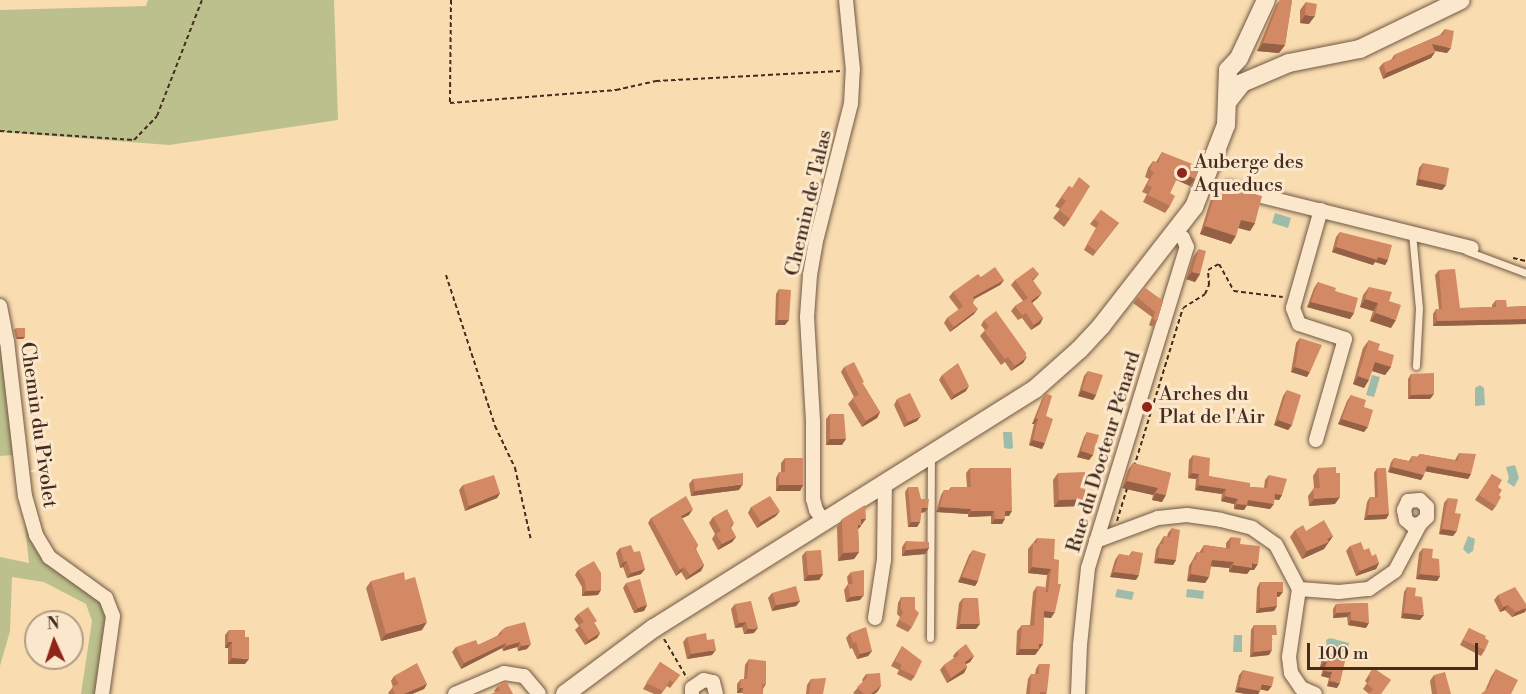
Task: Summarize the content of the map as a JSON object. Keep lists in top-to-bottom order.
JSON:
{
  "streets": {
    "street": ["Chemin de Talas", "Chemin du Pivolet", "Rue du Docteur Pénard"]
  },
  "places": ["Auberge des Aqueducs", "Arches du Plat de l'Air"],
  "scale_bar": "100 m",
  "north": "top"
}
